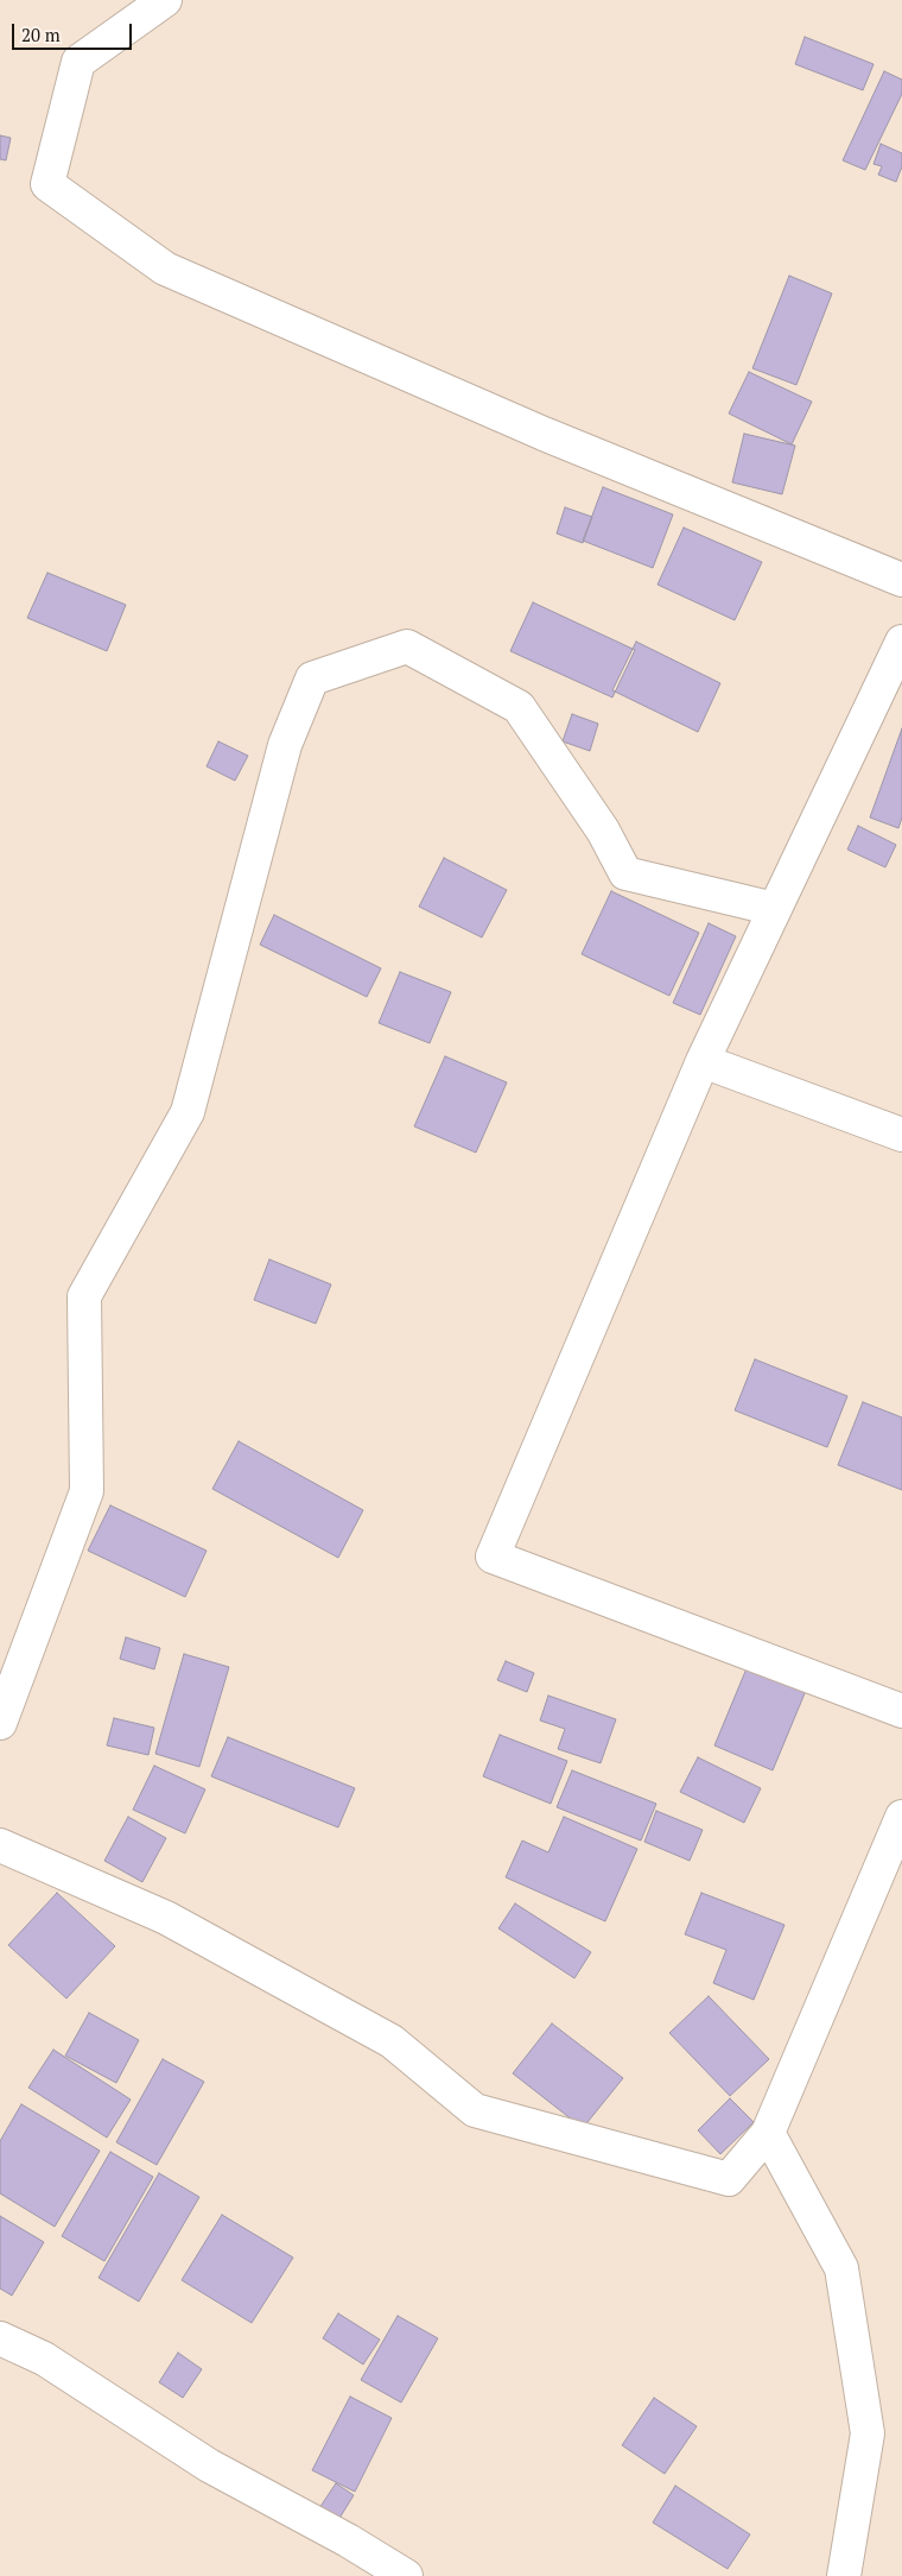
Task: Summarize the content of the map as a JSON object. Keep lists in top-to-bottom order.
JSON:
{
  "scale_bar": "20 m"
}
